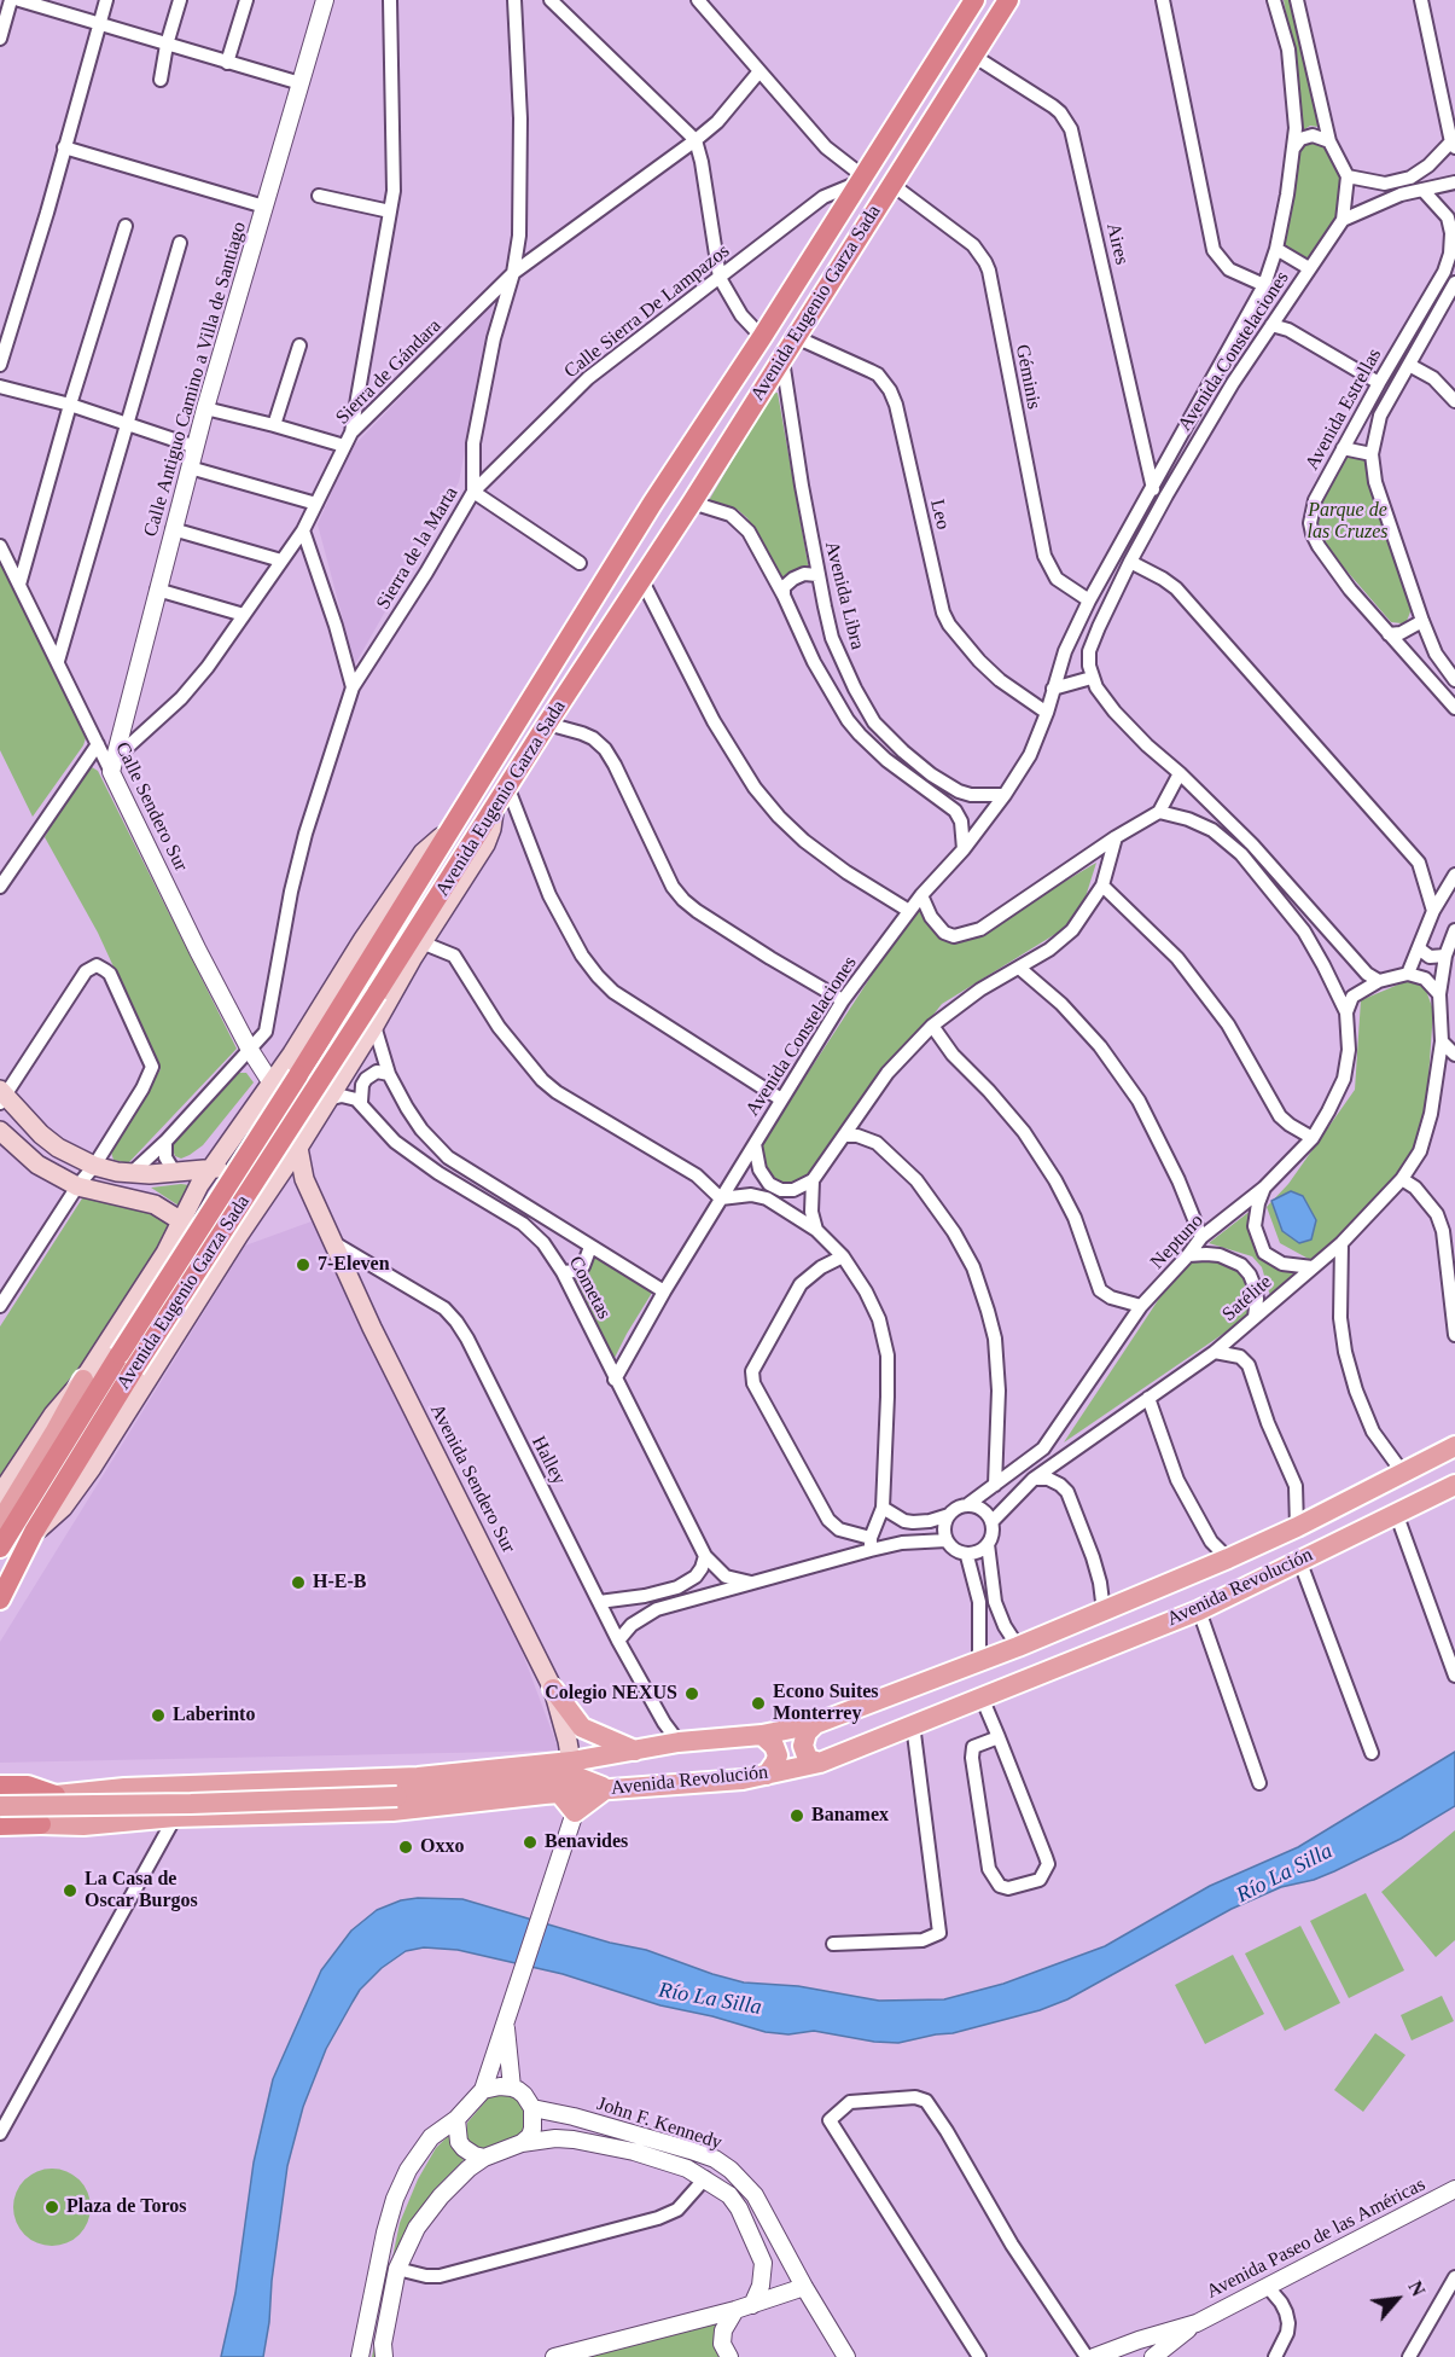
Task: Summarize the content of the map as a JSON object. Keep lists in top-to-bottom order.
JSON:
{
  "streets": {
    "highway": ["Avenida Eugenio Garza Sada"],
    "main road": ["Avenida Sendero Sur", "Avenida Revolución"],
    "street": [
      "Aires",
      "Calle Sierra De Lampazos",
      "Avenida Constelaciones",
      "Sierra de Gándara",
      "Géminis",
      "Calle Antiguo Camino a Villa de Santiago",
      "Avenida Estrellas",
      "Leo",
      "Sierra de la Marta",
      "Avenida Libra",
      "Calle Sendero Sur",
      "Neptuno",
      "Cometas",
      "Satélite",
      "Halley",
      "John F. Kennedy",
      "Avenida Paseo de las Américas"
    ]
  },
  "crossings": [
    ["Aires", "Avenida Eugenio Garza Sada"],
    ["Aires", "Avenida Constelaciones"],
    ["Avenida Eugenio Garza Sada", "Calle Sierra De Lampazos"],
    ["Avenida Eugenio Garza Sada", "Géminis"],
    ["Avenida Eugenio Garza Sada", "Leo"],
    ["Avenida Eugenio Garza Sada", "Avenida Libra"],
    ["Calle Sierra De Lampazos", "Sierra de la Marta"],
    ["Avenida Constelaciones", "Géminis"],
    ["Avenida Constelaciones", "Leo"],
    ["Avenida Constelaciones", "Avenida Libra"],
    ["Avenida Constelaciones", "Cometas"],
    ["Sierra de Gándara", "Calle Antiguo Camino a Villa de Santiago"],
    ["Sierra de Gándara", "Sierra de la Marta"],
    ["Sierra de Gándara", "Calle Sendero Sur"],
    ["Calle Antiguo Camino a Villa de Santiago", "Calle Sendero Sur"],
    ["Sierra de la Marta", "Calle Sendero Sur"],
    ["Neptuno", "Satélite"],
    ["Halley", "Avenida Sendero Sur"],
    ["Halley", "Avenida Revolución"],
    ["Avenida Sendero Sur", "Avenida Revolución"]
  ],
  "water": ["Río La Silla"],
  "parks": ["Parque de las Cruzes"],
  "places": [
    "7-Eleven",
    "H-E-B",
    "Colegio NEXUS",
    "Econo Suites Monterrey",
    "Laberinto",
    "Banamex",
    "Benavides",
    "Oxxo",
    "La Casa de Oscar Burgos",
    "Plaza de Toros"
  ],
  "north": "top right"
}
